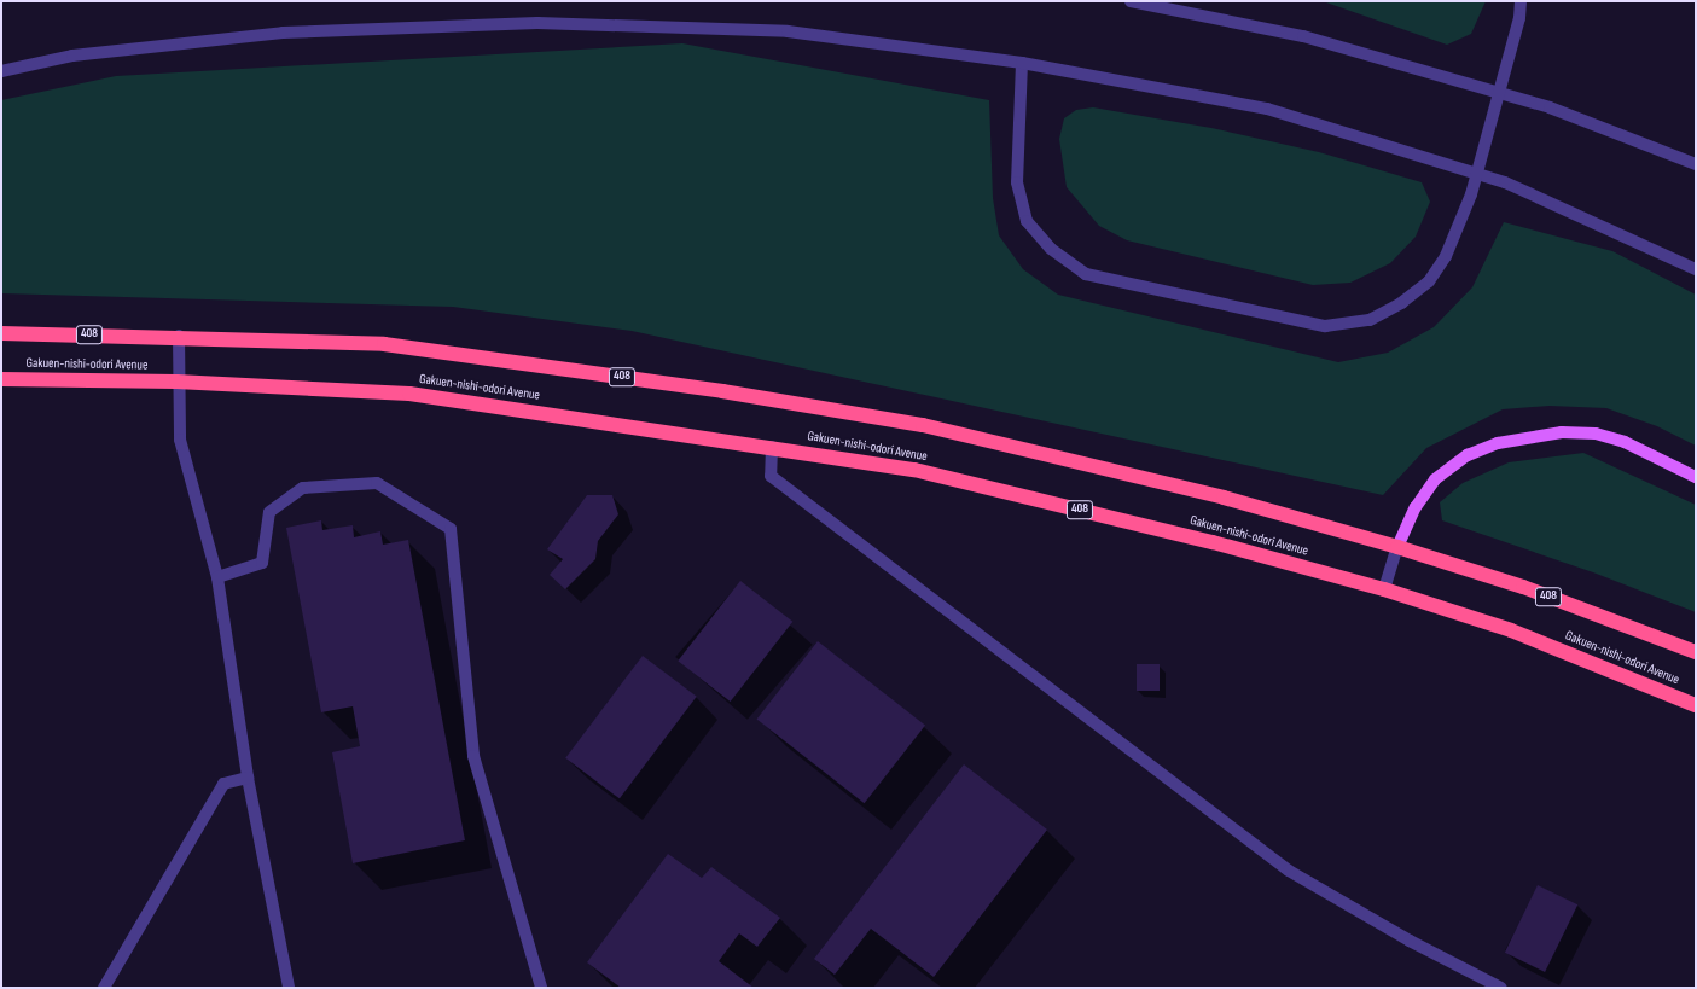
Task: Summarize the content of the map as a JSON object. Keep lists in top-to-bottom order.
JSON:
{
  "streets": {
    "highway": ["408", "Gakuen-nishi-odori Avenue"]
  }
}
